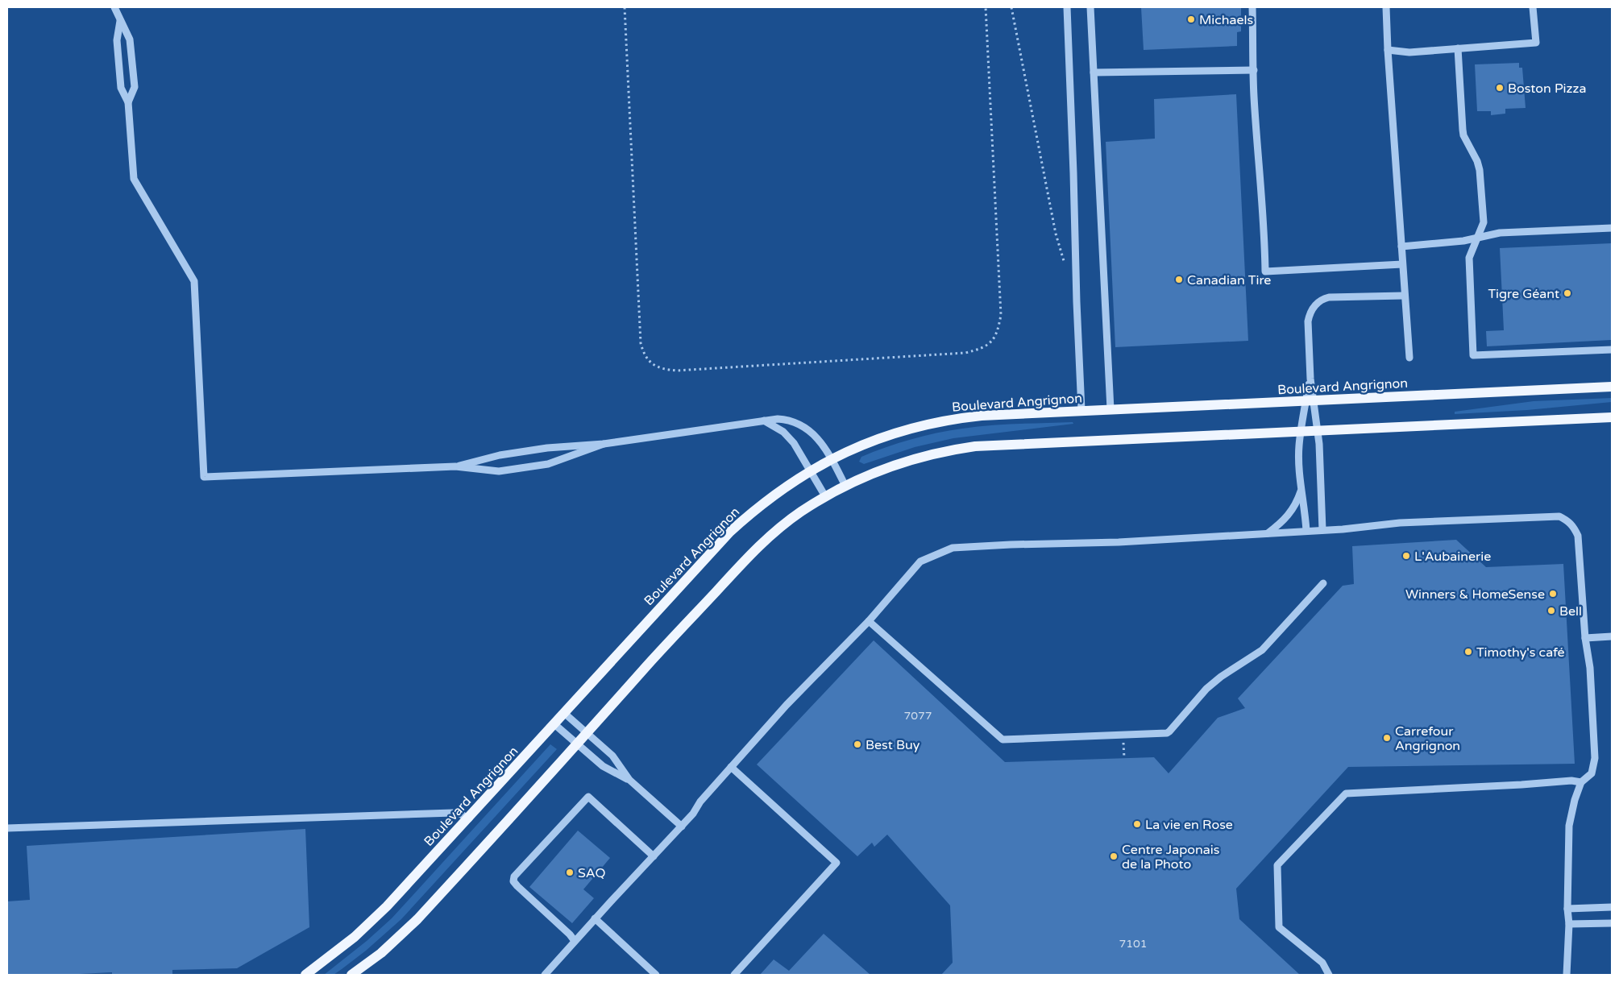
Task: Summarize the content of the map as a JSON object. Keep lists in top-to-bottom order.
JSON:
{
  "streets": {
    "main road": ["Boulevard Angrignon"]
  },
  "places": [
    "Michaels",
    "Boston Pizza",
    "Canadian Tire",
    "Tigre Géant",
    "L'Aubainerie",
    "Winners & HomeSense",
    "Bell",
    "Timothy's café",
    "Carrefour Angrignon",
    "Best Buy",
    "La vie en Rose",
    "Centre Japonais de la Photo",
    "SAQ"
  ],
  "house_numbers": ["7077", "7101"]
}
